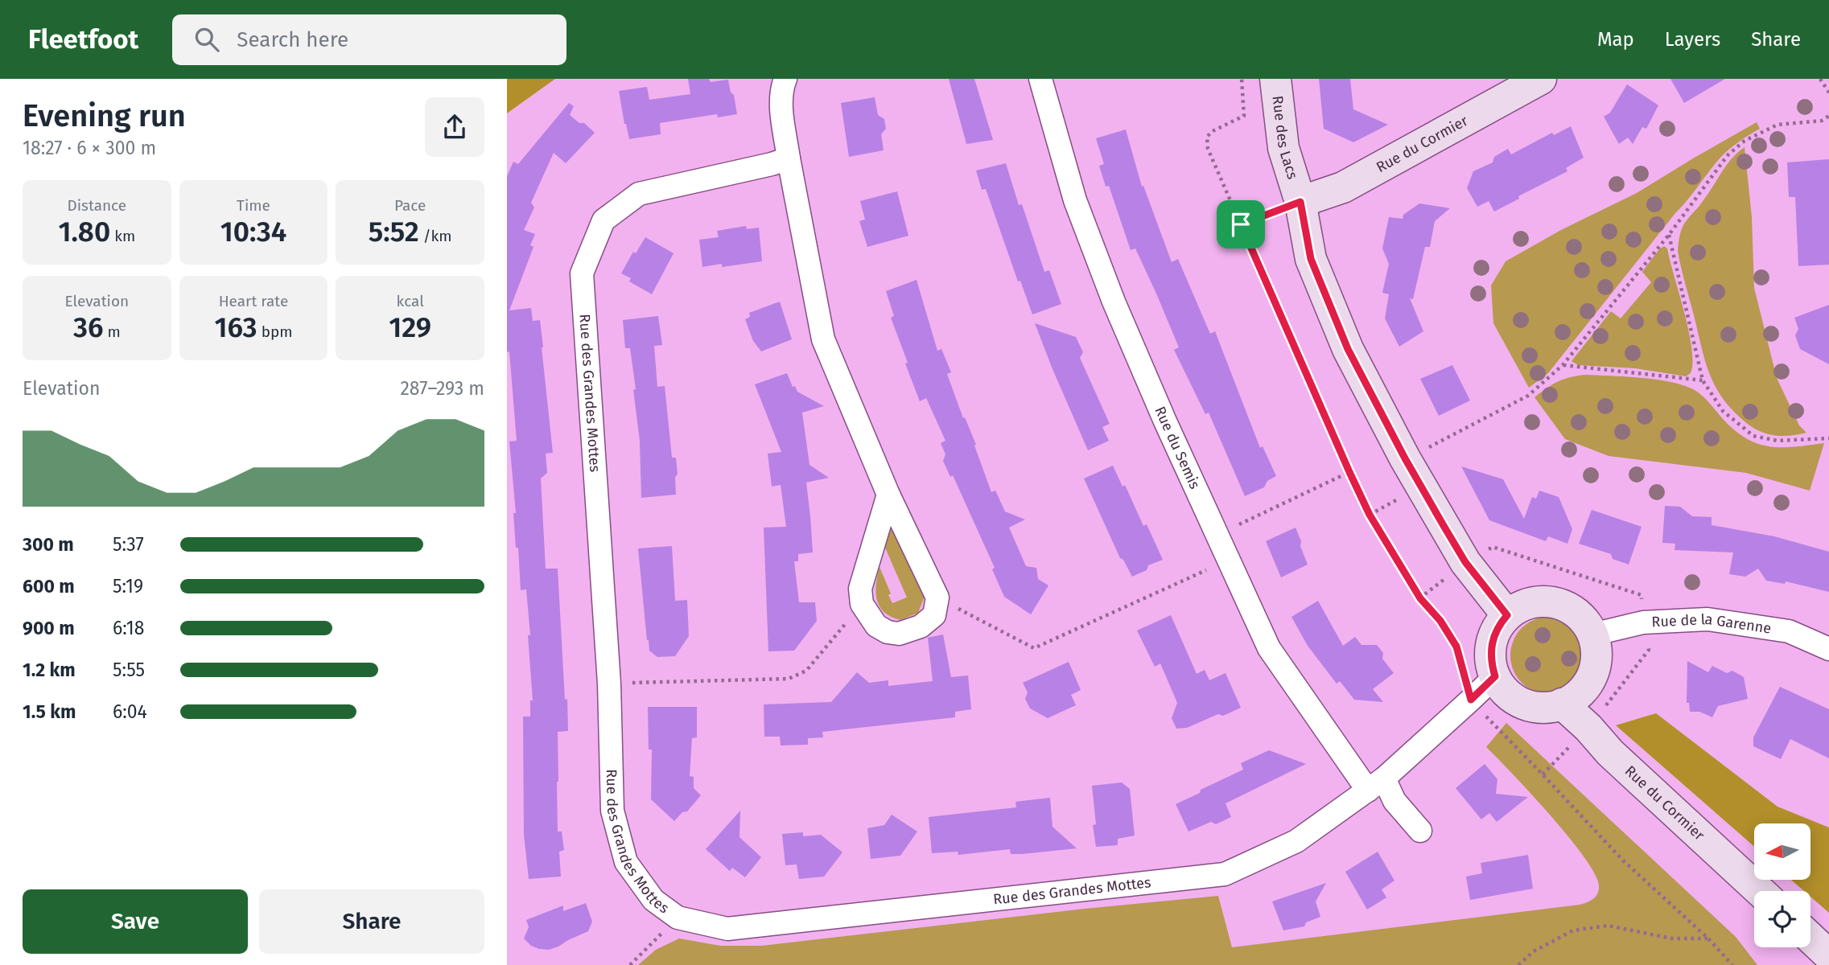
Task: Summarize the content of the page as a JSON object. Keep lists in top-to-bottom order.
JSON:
{
  "streets": {
    "street": [
      "Rue des Lacs",
      "Rue du Cormier",
      "Rue des Grandes Mottes",
      "Rue du Semis",
      "Rue de la Garenne"
    ]
  },
  "crossings": [
    ["Rue des Lacs", "Rue du Cormier"],
    ["Rue des Lacs", "Rue des Grandes Mottes"],
    ["Rue des Lacs", "Rue de la Garenne"],
    ["Rue du Cormier", "Rue des Grandes Mottes"],
    ["Rue du Cormier", "Rue de la Garenne"],
    ["Rue des Grandes Mottes", "Rue du Semis"],
    ["Rue des Grandes Mottes", "Rue de la Garenne"]
  ],
  "north": "left",
  "page": {
    "header": "Fleetfoot",
    "search": "Search here",
    "nav": ["Map", "Layers", "Share"],
    "heading": ["Evening run", "18:27 · 6 × 300 m"],
    "stats": [
      ["Distance", "1.80 km"],
      ["Time", "10:34"],
      ["Pace", "5:52 /km"],
      ["Elevation", "36 m"],
      ["Heart rate", "163 bpm"],
      ["kcal", "129"]
    ],
    "chart": ["Elevation", "287–293 m"],
    "list": [
      {
        "name": "300 m",
        "note": "5:37"
      },
      {
        "name": "600 m",
        "note": "5:19"
      },
      {
        "name": "900 m",
        "note": "6:18"
      },
      {
        "name": "1.2 km",
        "note": "5:55"
      },
      {
        "name": "1.5 km",
        "note": "6:04"
      }
    ],
    "buttons": ["Save", "Share"]
  }
}
